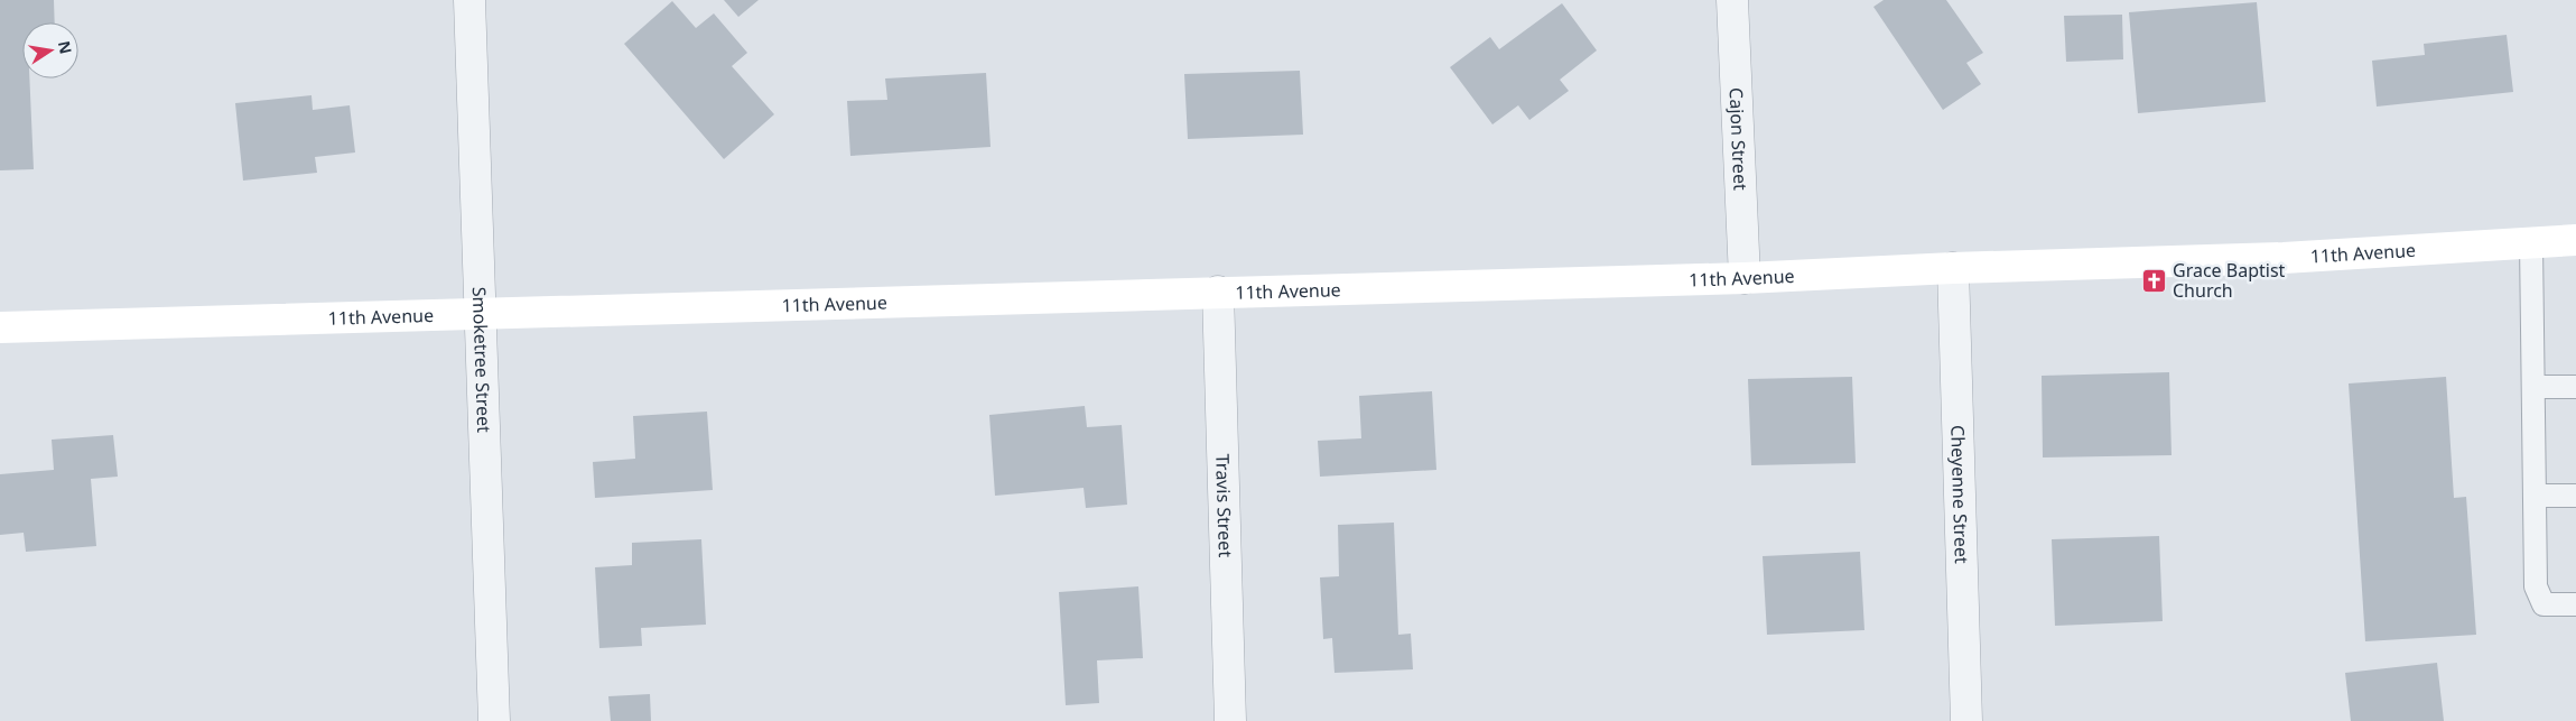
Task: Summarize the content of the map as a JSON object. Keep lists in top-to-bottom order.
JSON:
{
  "streets": {
    "main road": ["11th Avenue"],
    "street": [
      "Cajon Street",
      "Smoketree Street",
      "Cheyenne Street",
      "Travis Street"
    ]
  },
  "crossings": [
    ["Cajon Street", "11th Avenue"],
    ["11th Avenue", "Smoketree Street"],
    ["11th Avenue", "Cheyenne Street"],
    ["11th Avenue", "Travis Street"]
  ],
  "places": {
    "church": ["Grace Baptist Church"]
  },
  "north": "right"
}
